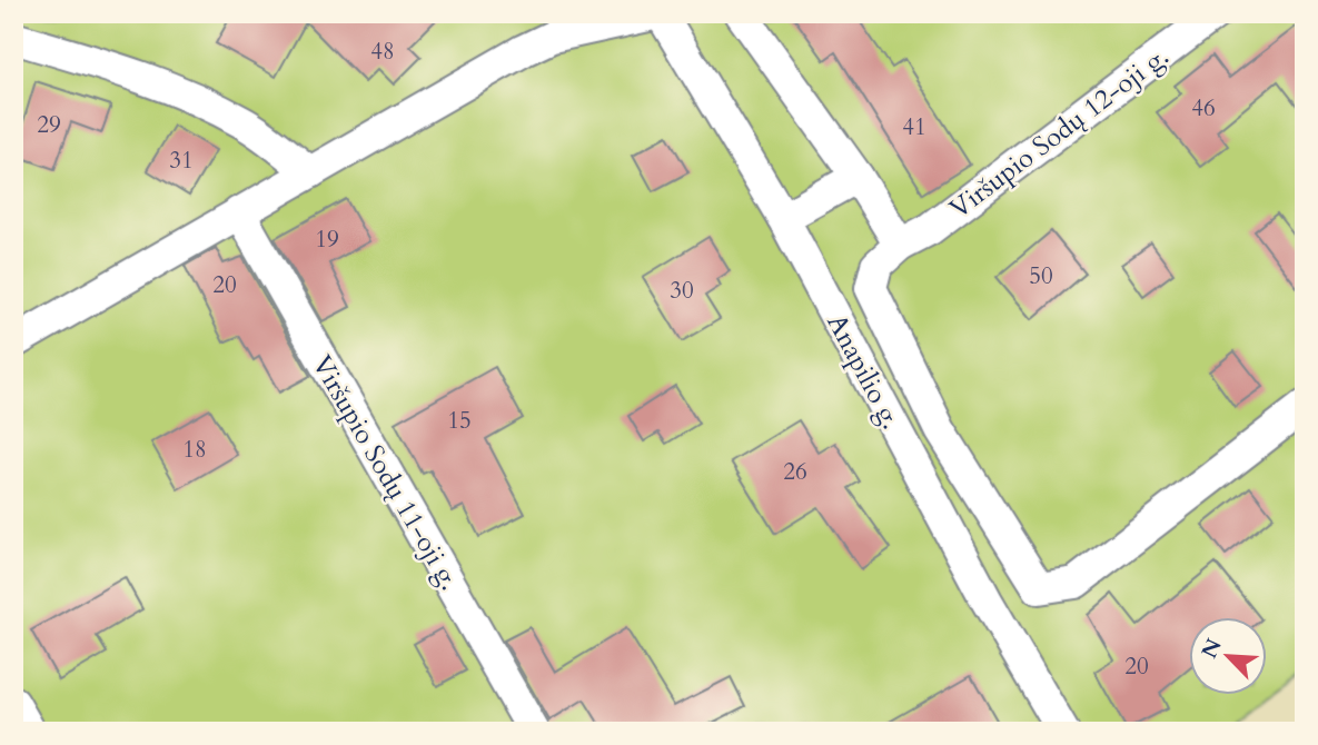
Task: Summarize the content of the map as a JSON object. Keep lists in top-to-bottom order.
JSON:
{
  "streets": {
    "street": ["Viršupio Sodų 12-oji g.", "Anapilio g.", "Viršupio Sodų 11-oji g."]
  },
  "house_numbers": [
    "48",
    "46",
    "29",
    "41",
    "31",
    "19",
    "50",
    "20",
    "30",
    "15",
    "18",
    "26",
    "20"
  ],
  "north": "top left"
}
